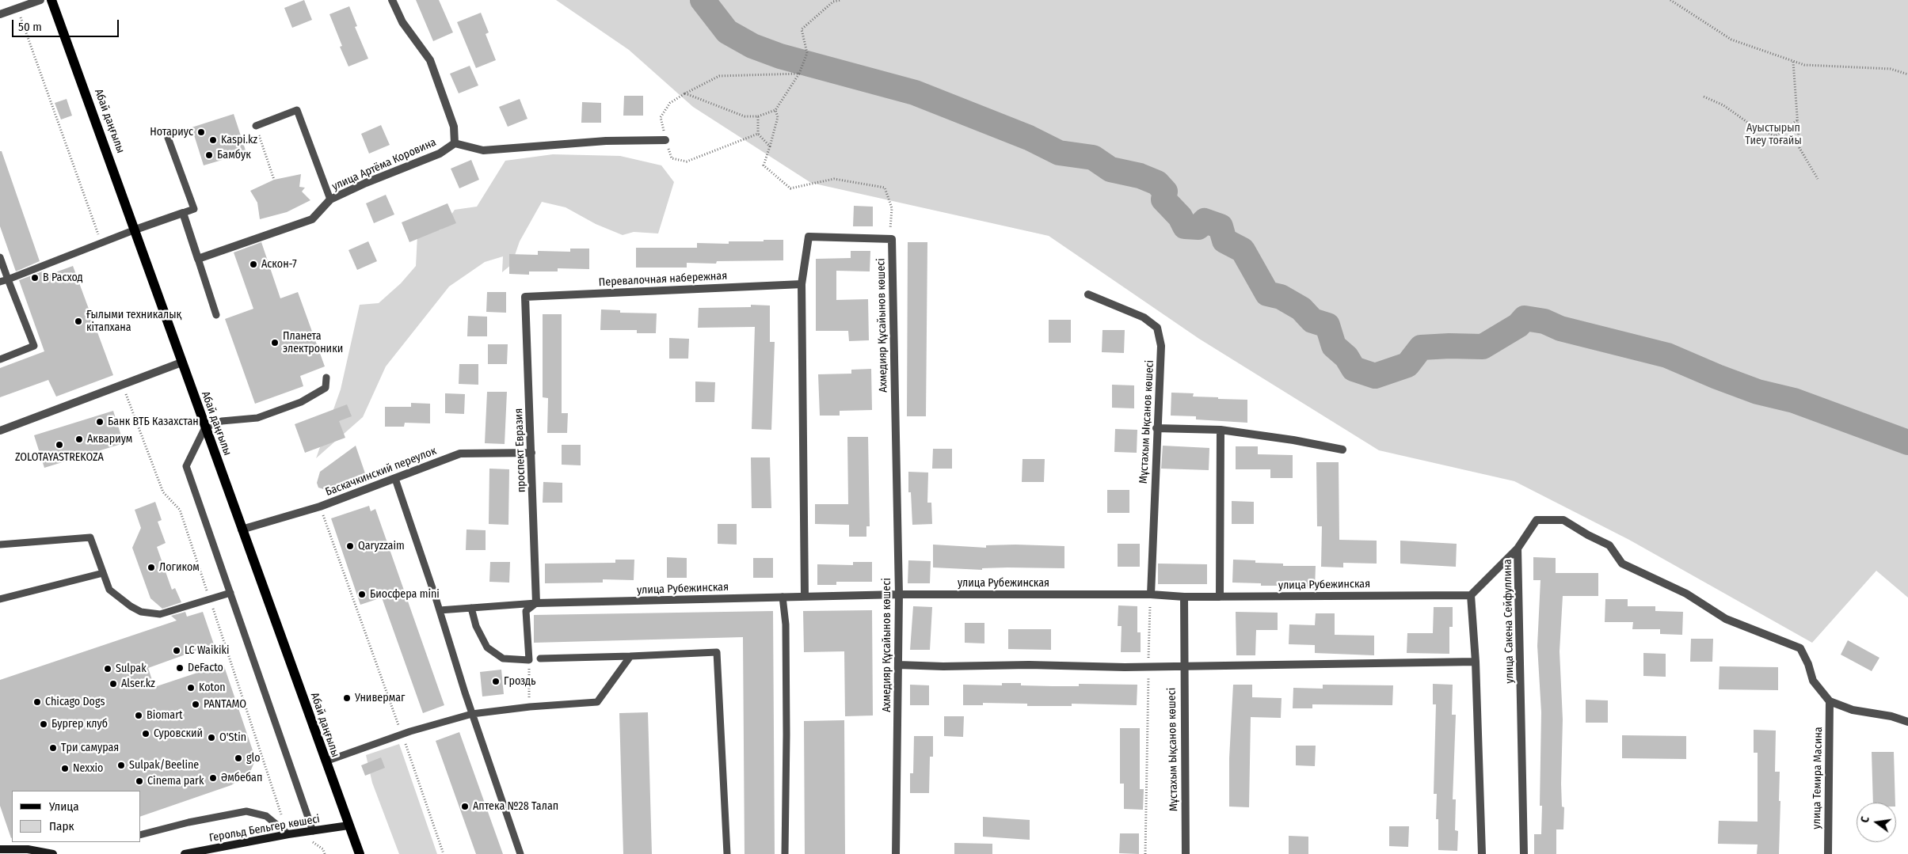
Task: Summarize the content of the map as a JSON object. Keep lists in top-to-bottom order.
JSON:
{
  "streets": {
    "main road": ["Абай даңғылы"],
    "street": [
      "улица Артёма Коровина",
      "Перевалочная набережная",
      "Ахмедияр Құсайынов көшесі",
      "Мұстахым Ықсанов көшесі",
      "проспект Евразия",
      "Баскачкинский переулок",
      "улица Рубежинская",
      "улица Сакена Сейфуллина",
      "улица Темира Масина",
      "Герольд Бельгер көшесі"
    ]
  },
  "crossings": [
    ["Абай даңғылы", "Баскачкинский переулок"],
    ["Абай даңғылы", "Герольд Бельгер көшесі"],
    ["Перевалочная набережная", "проспект Евразия"],
    ["Ахмедияр Құсайынов көшесі", "улица Рубежинская"],
    ["Мұстахым Ықсанов көшесі", "улица Рубежинская"],
    ["проспект Евразия", "Баскачкинский переулок"],
    ["проспект Евразия", "улица Рубежинская"],
    ["улица Рубежинская", "улица Сакена Сейфуллина"]
  ],
  "parks": ["Ауыстырып Тиеу тоғайы"],
  "places": [
    "Нотариус",
    "Kaspi.kz",
    "Бамбук",
    "Аскон-7",
    "В Расход",
    "Ғылыми техникалық кітапхана",
    "Планета электроники",
    "Банк ВТБ Казахстан",
    "Аквариум",
    "ZOLOTAYASTREKOZA",
    "Qaryzzaim",
    "Логиком",
    "Биосфера mini",
    "LC Waikiki",
    "DeFacto",
    "Sulpak",
    "Гроздь",
    "Alser.kz",
    "Koton",
    "Универмаг",
    "Chicago Dogs",
    "PANTAMO",
    "Biomart",
    "Бургер клуб",
    "Суровский",
    "O'Stin",
    "Три самурая",
    "glo",
    "Sulpak/Beeline",
    "Nexxio",
    "Әмбебап",
    "Cinema park",
    "Аптека №28 Талап"
  ],
  "legend": ["Улица", "Парк"],
  "scale_bar": "50 m",
  "north": "left"
}
